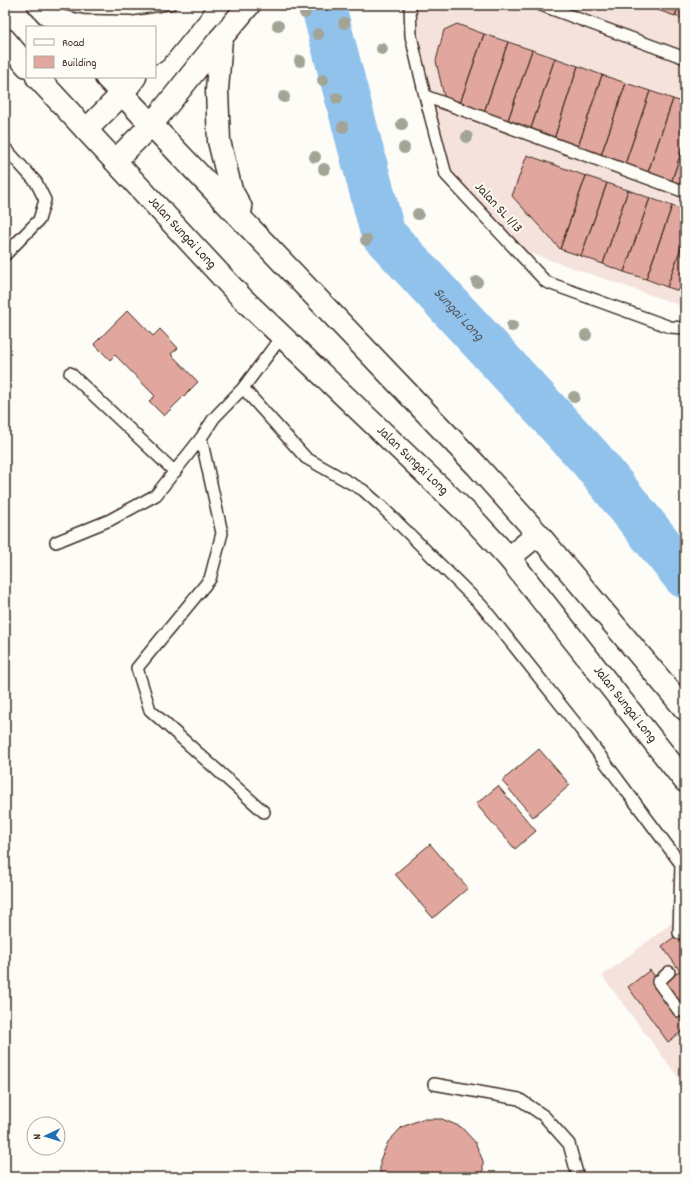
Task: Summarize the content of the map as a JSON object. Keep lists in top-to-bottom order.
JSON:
{
  "streets": {
    "street": ["Jalan Sungai Long"],
    "lane": ["Jalan SL 1/13"]
  },
  "water": ["Sungai Long"],
  "legend": ["Road", "Building"],
  "north": "left"
}
